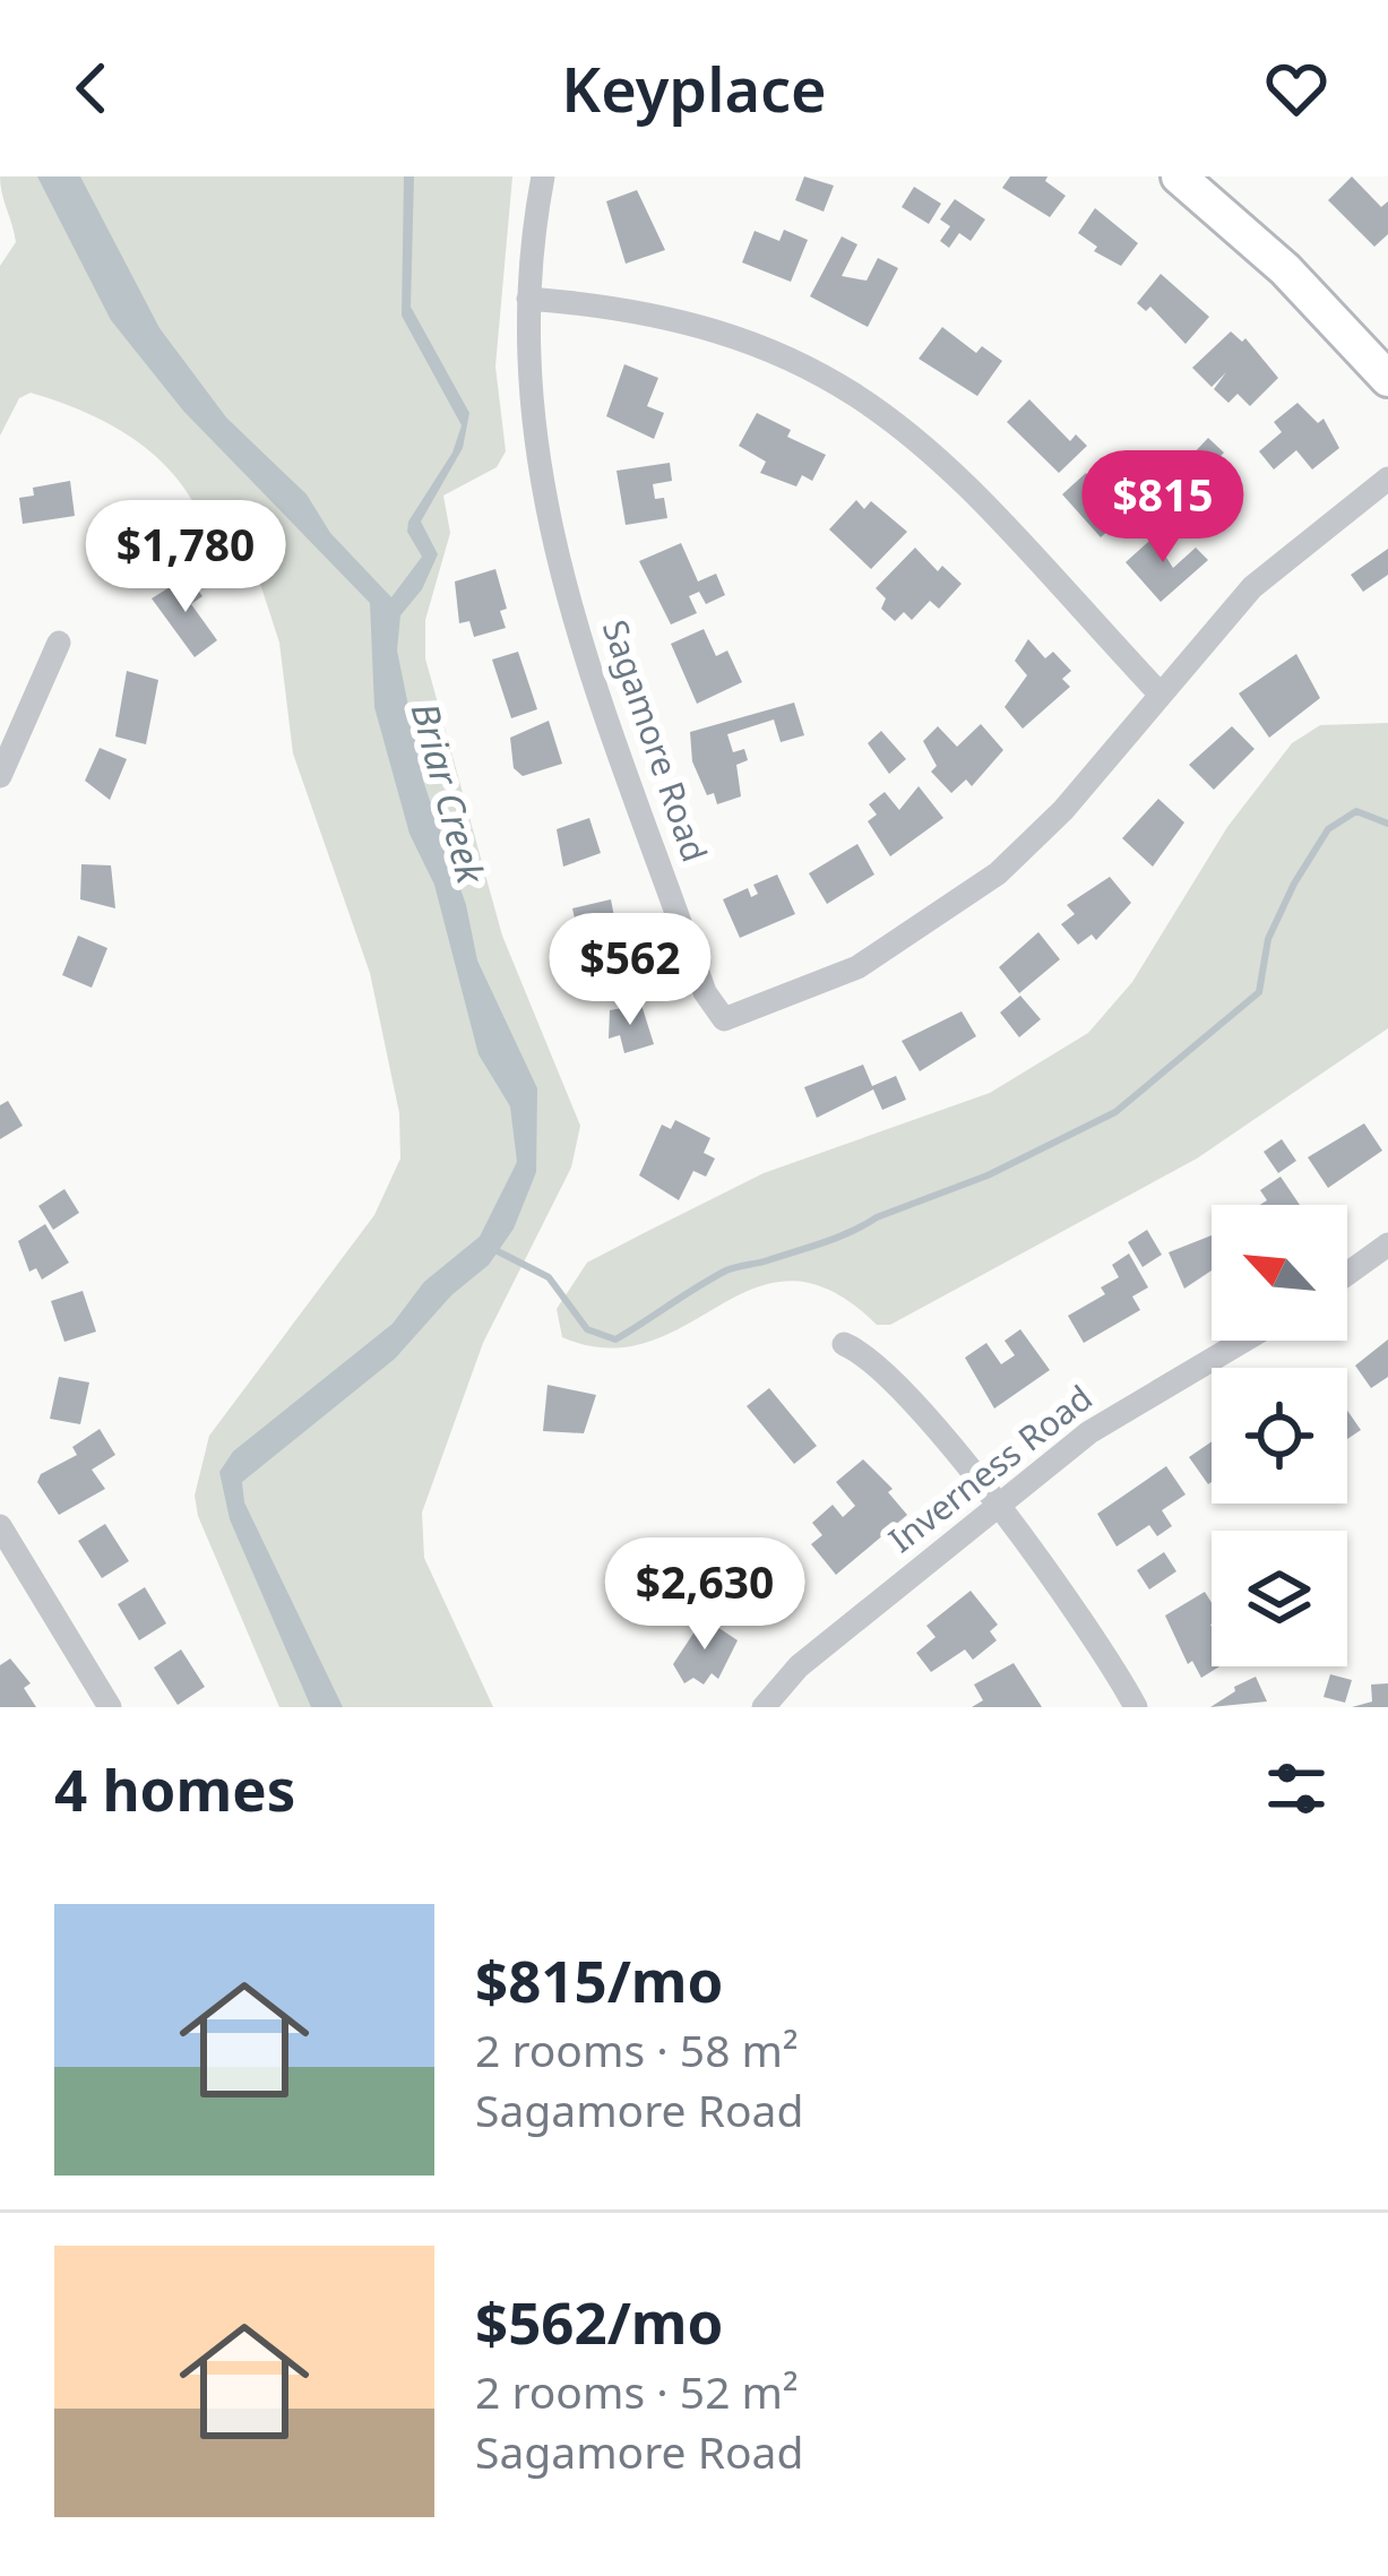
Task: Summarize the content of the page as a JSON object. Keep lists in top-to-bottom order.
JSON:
{
  "streets": {
    "street": ["Sagamore Road", "Inverness Road"]
  },
  "water": ["Briar Creek"],
  "north": "top left",
  "page": {
    "header": "Keyplace",
    "price": [
      "$815",
      "$1,780",
      "$562",
      "$2,630"
    ],
    "heading": "4 homes",
    "list": [
      {
        "name": "$815/mo",
        "note": "2 rooms · 58 m² · Sagamore Road"
      },
      {
        "name": "$562/mo",
        "note": "2 rooms · 52 m² · Sagamore Road"
      }
    ]
  }
}
